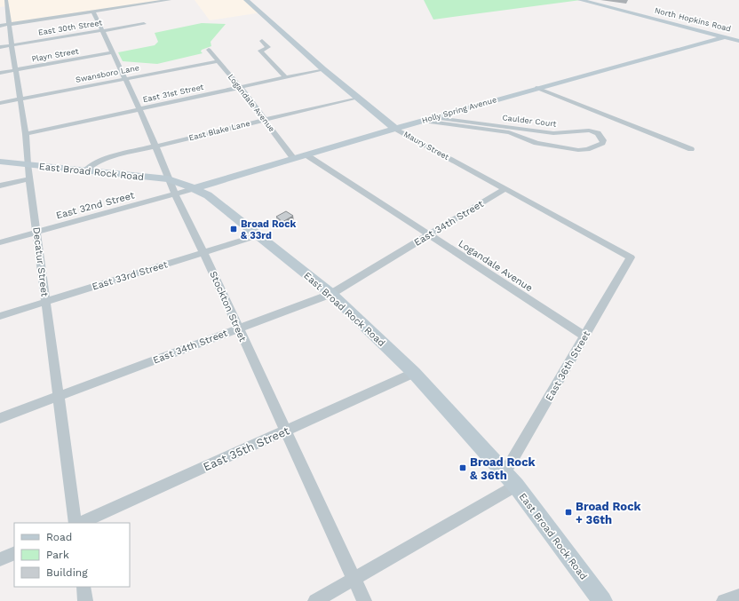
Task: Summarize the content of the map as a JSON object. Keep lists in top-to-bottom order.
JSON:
{
  "streets": {
    "street": [
      "North Hopkins Road",
      "East 30th Street",
      "Playn Street",
      "Swansboro Lane",
      "East 31st Street",
      "Logandale Avenue",
      "Holly Spring Avenue",
      "Caulder Court",
      "East Blake Lane",
      "Maury Street",
      "East Broad Rock Road",
      "East 32nd Street",
      "East 34th Street",
      "Decatur Street",
      "East 33rd Street",
      "Stockton Street",
      "East 36th Street",
      "East 35th Street"
    ]
  },
  "crossings": [
    ["North Hopkins Road", "Holly Spring Avenue"],
    ["East 30th Street", "Decatur Street"],
    ["East 30th Street", "Stockton Street"],
    ["Playn Street", "Decatur Street"],
    ["Playn Street", "Stockton Street"],
    ["Swansboro Lane", "Logandale Avenue"],
    ["Swansboro Lane", "Decatur Street"],
    ["Swansboro Lane", "Stockton Street"],
    ["East 31st Street", "Logandale Avenue"],
    ["East 31st Street", "Maury Street"],
    ["East 31st Street", "Decatur Street"],
    ["East 31st Street", "Stockton Street"],
    ["Logandale Avenue", "Holly Spring Avenue"],
    ["Logandale Avenue", "East Blake Lane"],
    ["Logandale Avenue", "East 34th Street"],
    ["Logandale Avenue", "East 36th Street"],
    ["Holly Spring Avenue", "Caulder Court"],
    ["Holly Spring Avenue", "Maury Street"],
    ["Holly Spring Avenue", "East Broad Rock Road"],
    ["Holly Spring Avenue", "East 32nd Street"],
    ["East Blake Lane", "Maury Street"],
    ["East Blake Lane", "East Broad Rock Road"],
    ["East Blake Lane", "Stockton Street"],
    ["Maury Street", "East 34th Street"],
    ["Maury Street", "East 36th Street"],
    ["East Broad Rock Road", "East 32nd Street"],
    ["East Broad Rock Road", "East 34th Street"],
    ["East Broad Rock Road", "Decatur Street"],
    ["East Broad Rock Road", "East 33rd Street"],
    ["East Broad Rock Road", "Stockton Street"],
    ["East Broad Rock Road", "East 36th Street"],
    ["East Broad Rock Road", "East 35th Street"],
    ["East 32nd Street", "Decatur Street"],
    ["East 32nd Street", "Stockton Street"],
    ["East 34th Street", "Decatur Street"],
    ["East 34th Street", "Stockton Street"],
    ["Decatur Street", "East 33rd Street"],
    ["East 33rd Street", "Stockton Street"],
    ["Stockton Street", "East 35th Street"]
  ],
  "places": {
    "transit": ["Broad Rock & 33rd", "Broad Rock & 36th", "Broad Rock + 36th"]
  },
  "legend": ["Road", "Park", "Building"]
}
